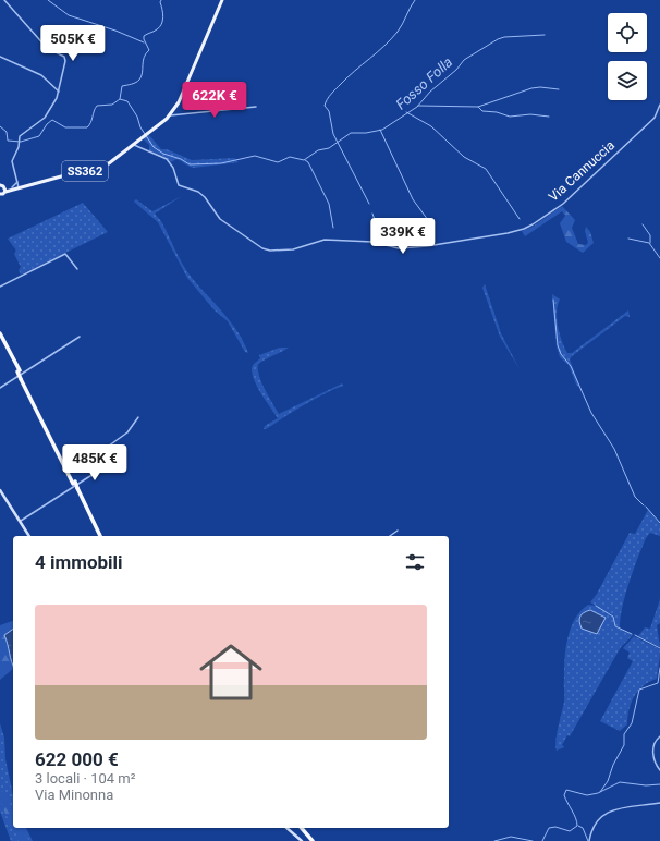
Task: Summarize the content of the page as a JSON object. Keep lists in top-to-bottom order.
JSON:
{
  "streets": {
    "main road": ["SS362"],
    "street": ["Via Cannuccia"]
  },
  "crossings": [
    ["SS362", "Via Cannuccia"]
  ],
  "water": ["Fosso Folla"],
  "page": {
    "price": [
      "505K €",
      "622K €",
      "339K €",
      "485K €"
    ],
    "heading": "4 immobili",
    "list": [
      {
        "name": "622 000 €",
        "note": "3 locali · 104 m² · Via Minonna"
      }
    ]
  }
}
